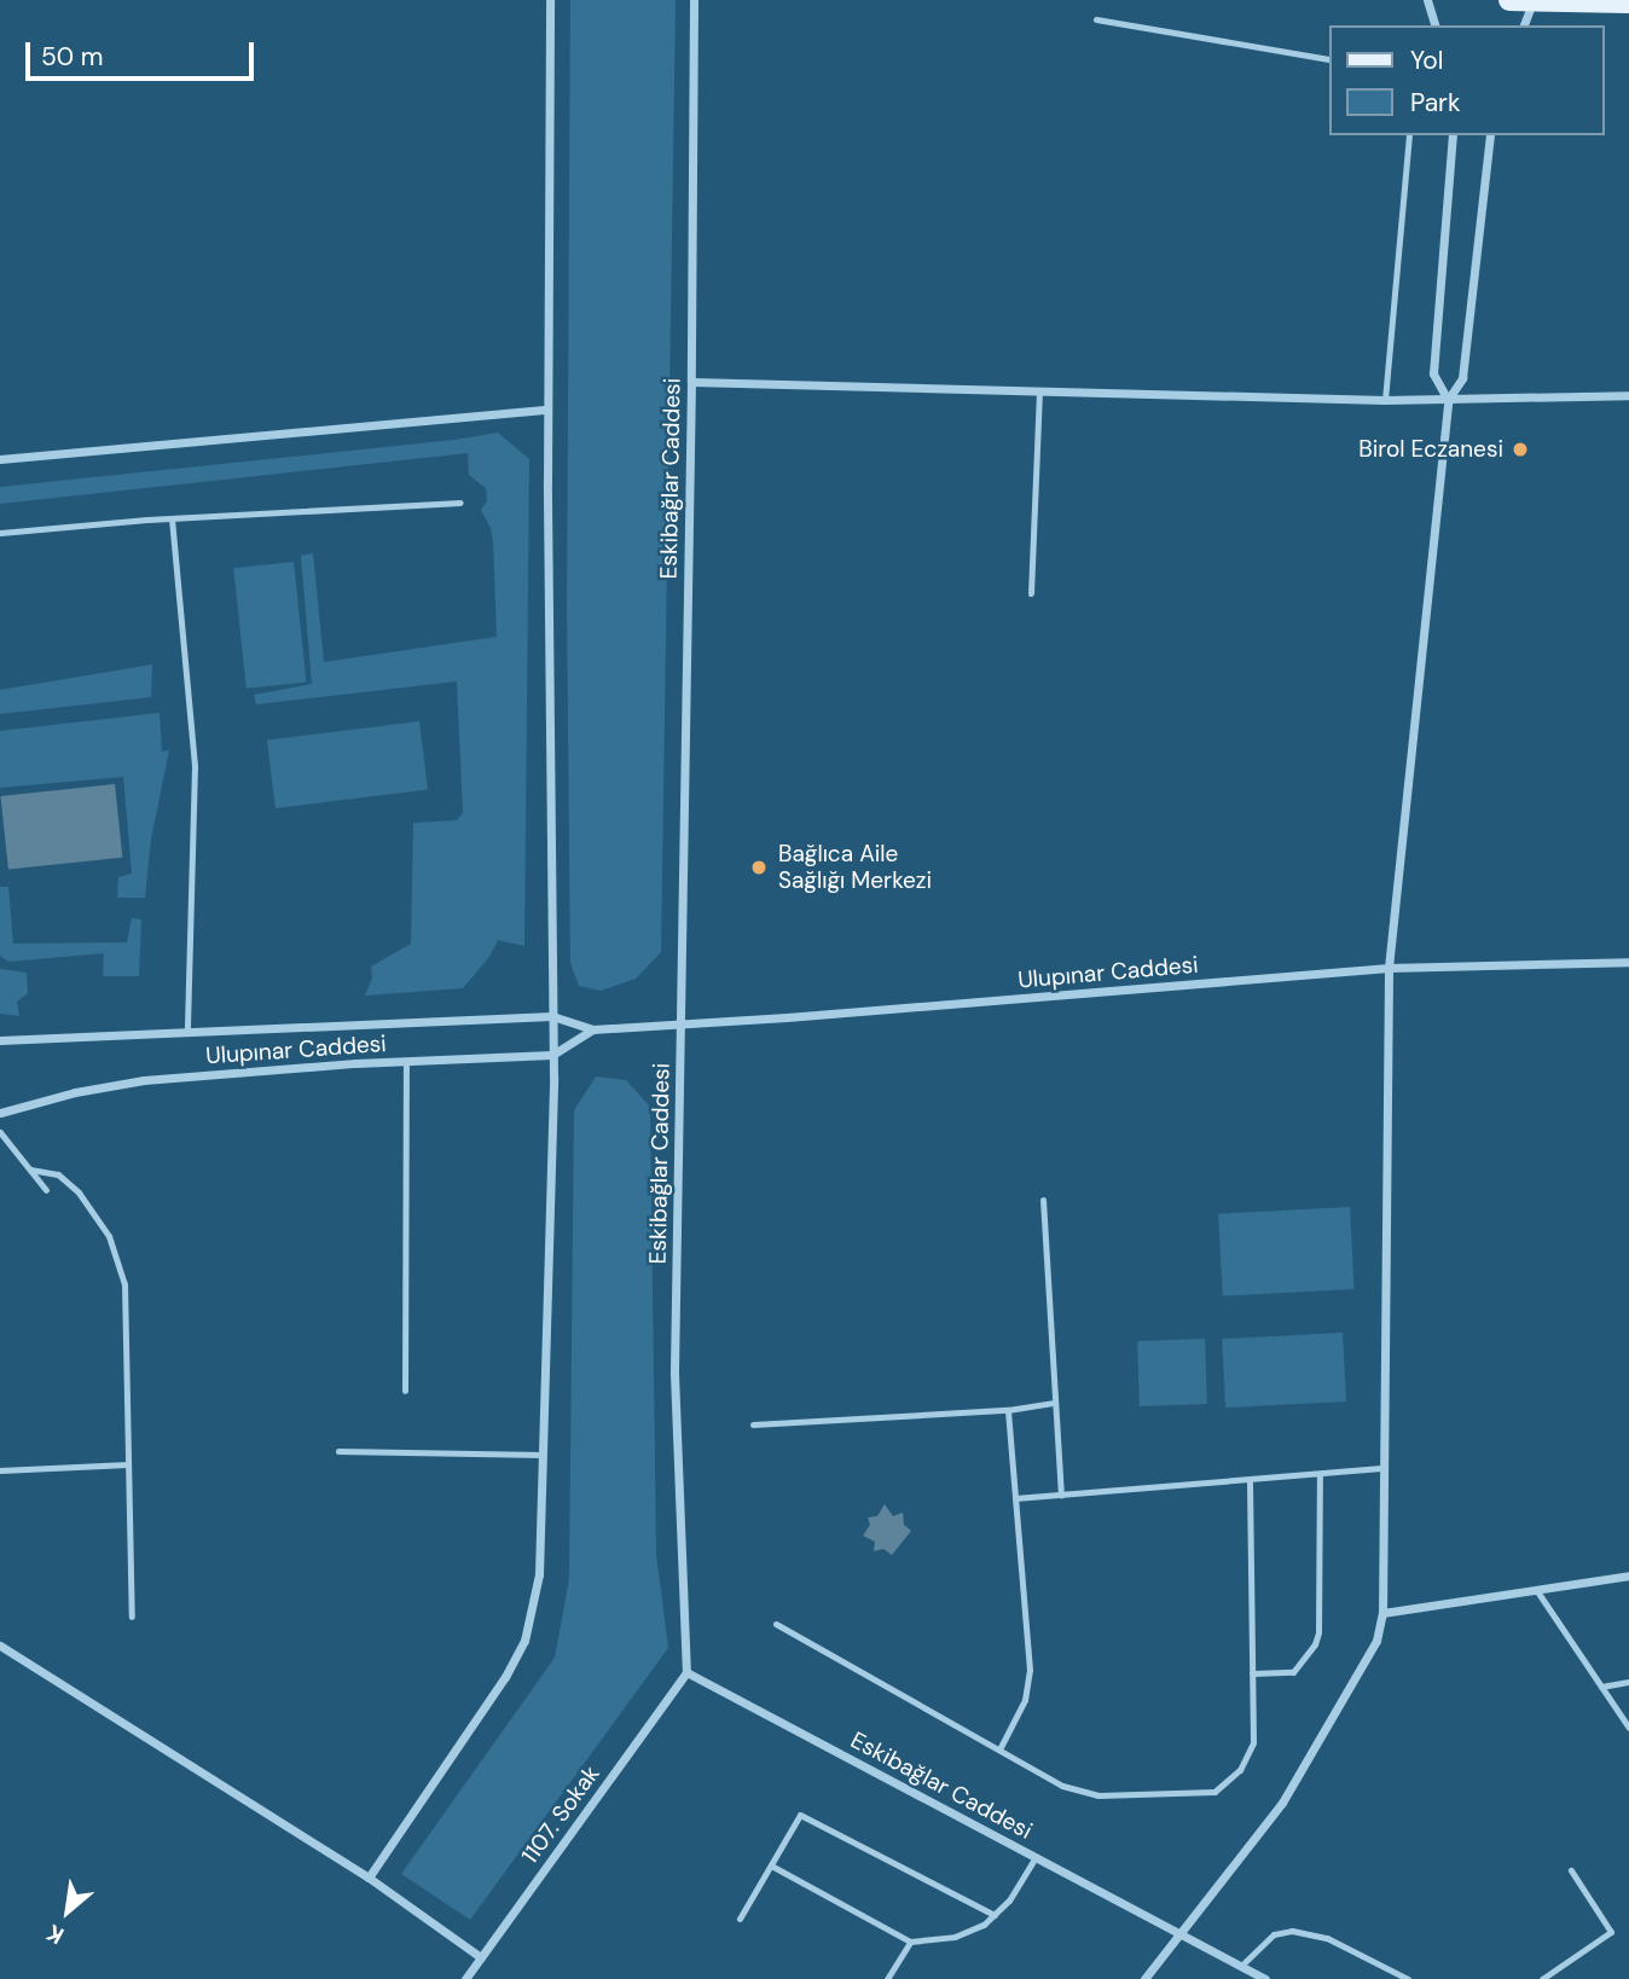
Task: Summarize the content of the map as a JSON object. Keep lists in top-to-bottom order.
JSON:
{
  "streets": {
    "street": ["Eskibağlar Caddesi", "Ulupınar Caddesi", "1107. Sokak"]
  },
  "crossings": [
    ["Eskibağlar Caddesi", "Ulupınar Caddesi"],
    ["Eskibağlar Caddesi", "1107. Sokak"]
  ],
  "places": ["Birol Eczanesi", "Bağlıca Aile Sağlığı Merkezi"],
  "legend": ["Yol", "Park"],
  "scale_bar": "50 m",
  "north": "bottom left"
}
